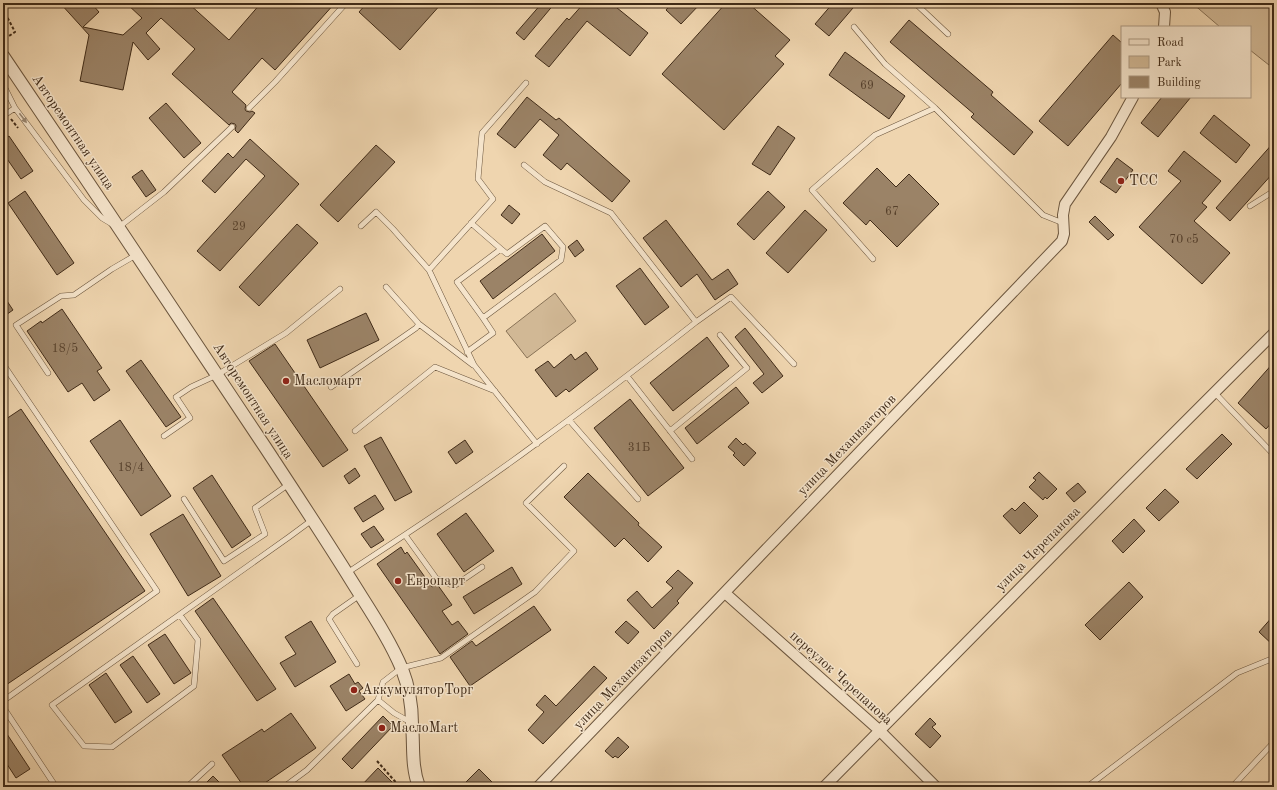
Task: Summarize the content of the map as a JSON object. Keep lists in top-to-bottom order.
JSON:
{
  "streets": {
    "street": [
      "Авторемонтная улица",
      "улица Механизаторов",
      "улица Черепанова",
      "переулок Черепанова"
    ]
  },
  "crossings": [
    ["улица Механизаторов", "переулок Черепанова"],
    ["улица Черепанова", "переулок Черепанова"]
  ],
  "places": [
    "ТСС",
    "Масломарт",
    "Европарт",
    "АккумуляторТорг",
    "МаслоMart"
  ],
  "house_numbers": [
    "69",
    "67",
    "29",
    "70 с5",
    "18/5",
    "31Б",
    "18/4"
  ],
  "legend": ["Road", "Park", "Building"]
}
